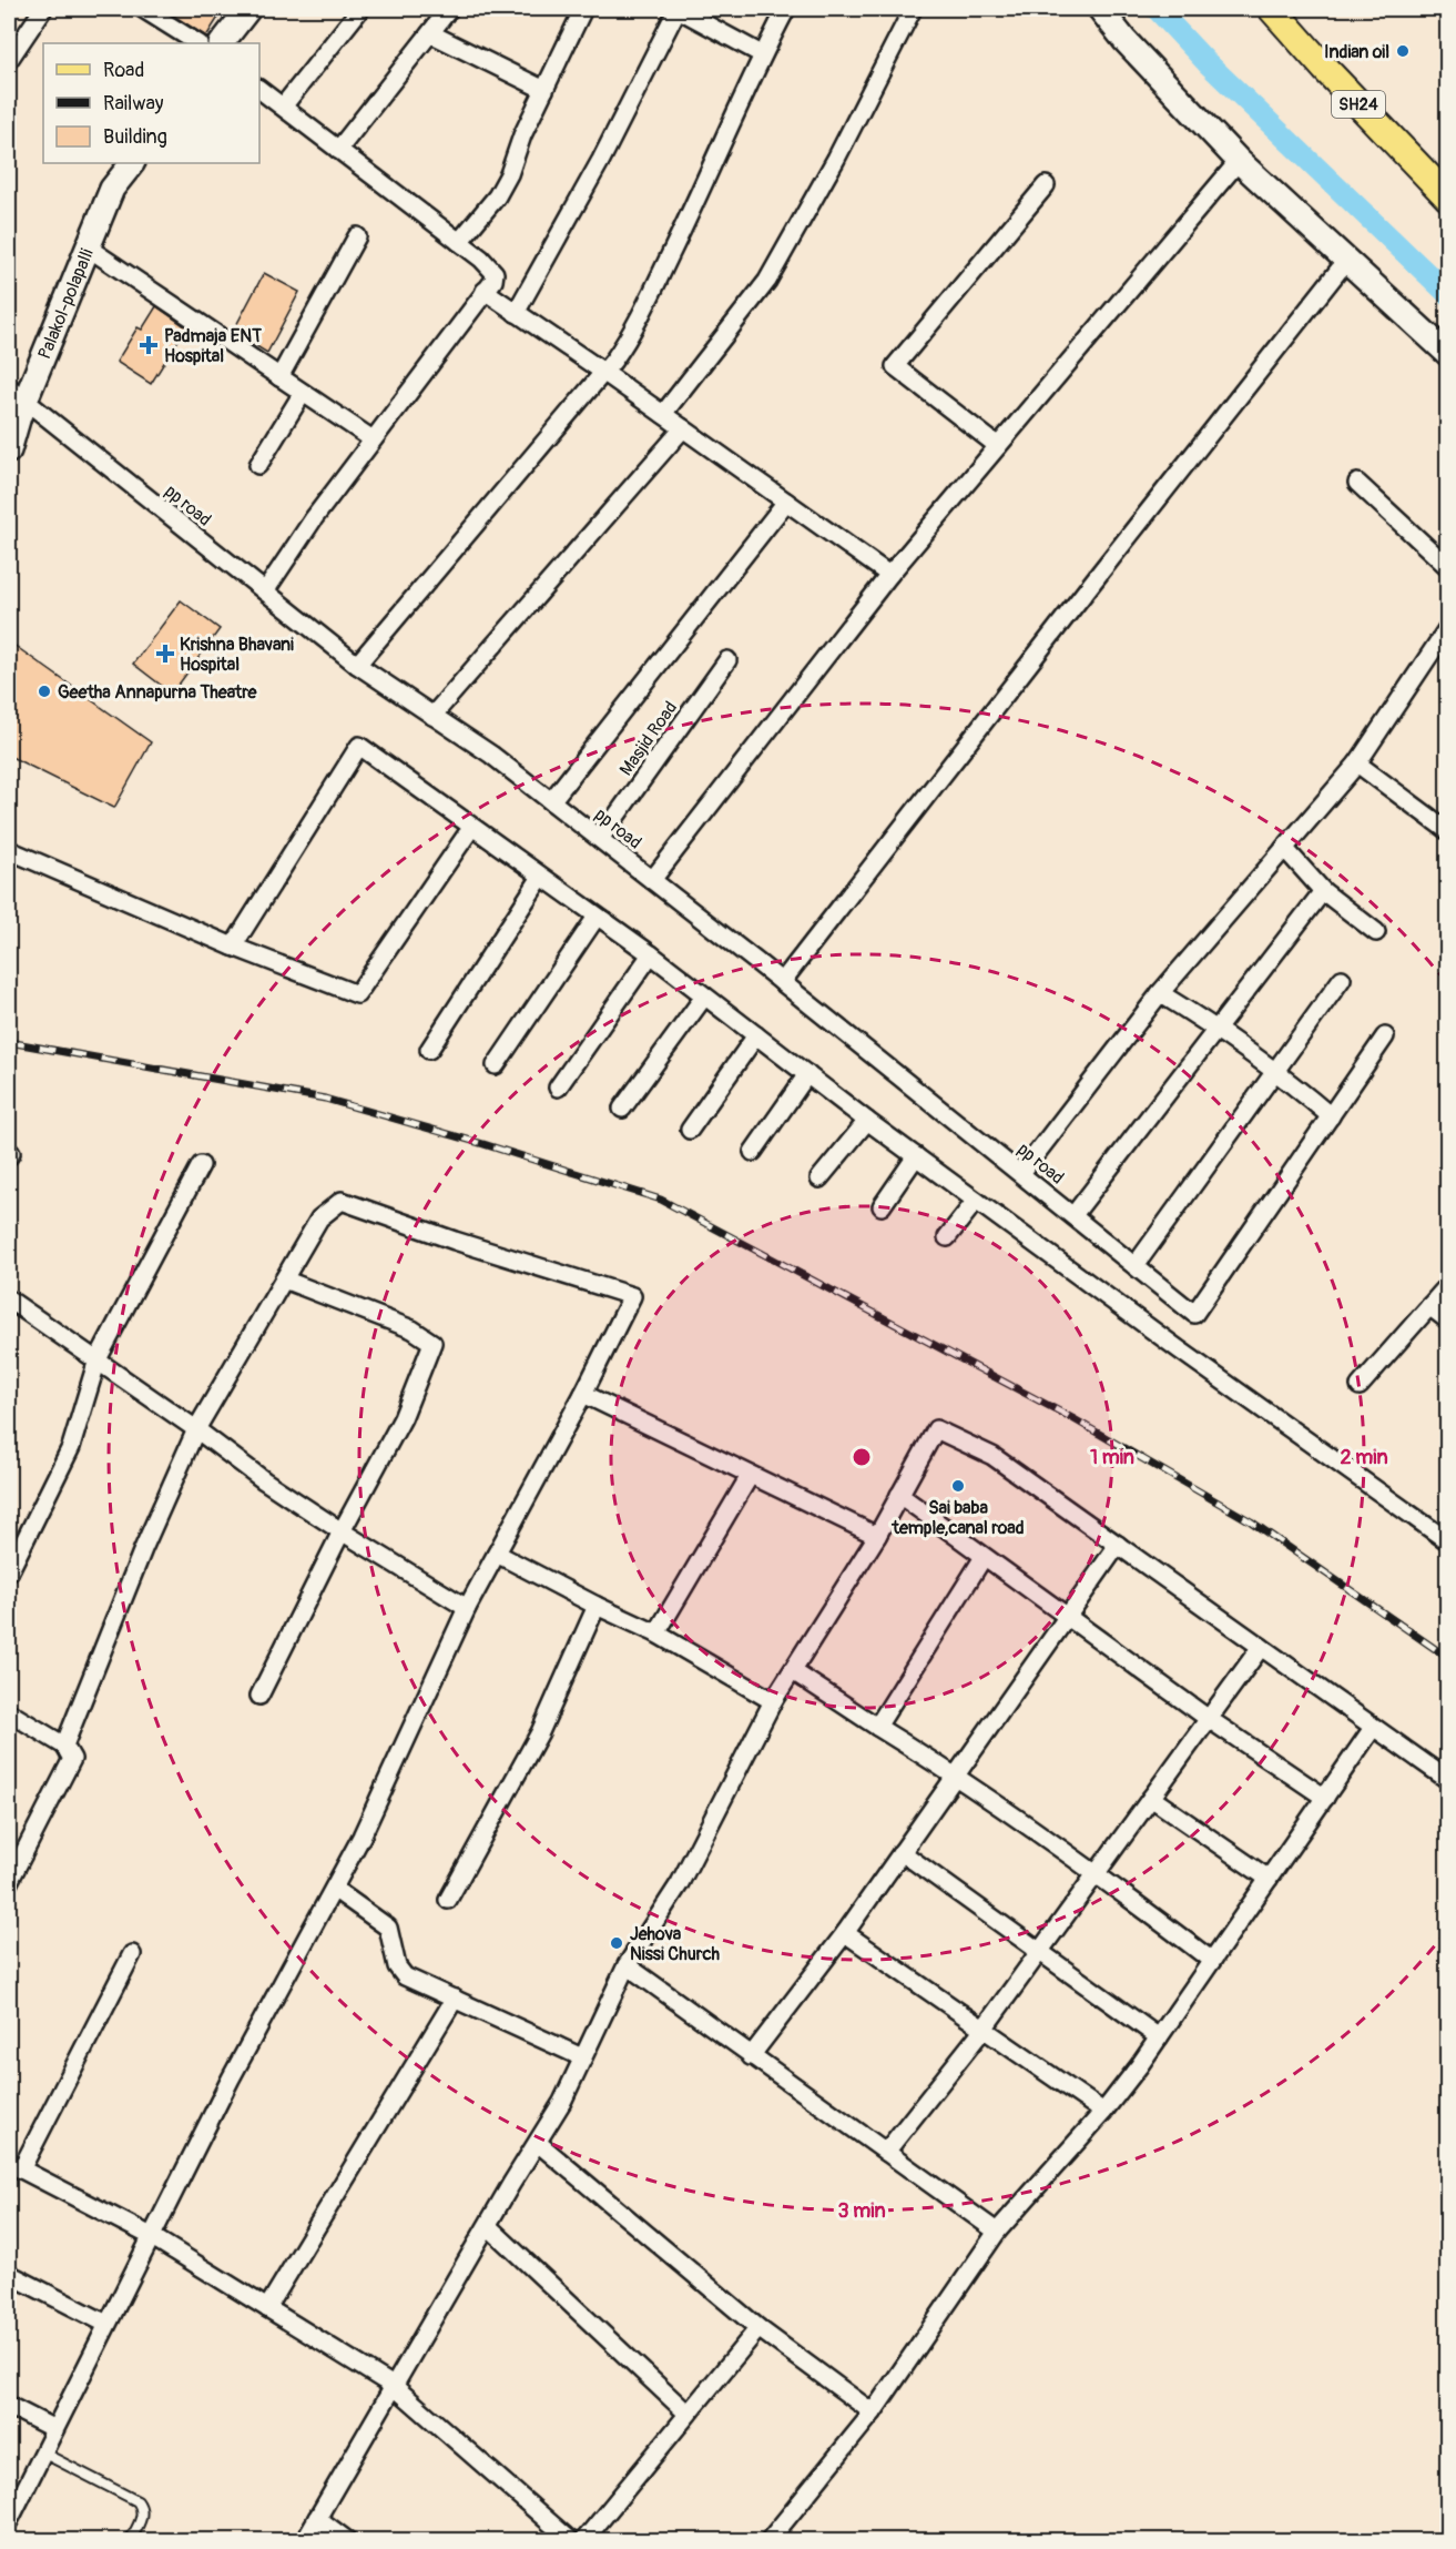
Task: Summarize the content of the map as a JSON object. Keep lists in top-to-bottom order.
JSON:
{
  "streets": {
    "main road": ["SH24", "Palakol-polapalli"],
    "street": ["pp road", "Masjid Road"]
  },
  "crossings": [
    ["Palakol-polapalli", "pp road"],
    ["pp road", "Masjid Road"]
  ],
  "places": {
    "other": [
      "Indian oil",
      "Geetha Annapurna Theatre",
      "Sai baba temple,canal road",
      "Jehova Nissi Church"
    ],
    "health": ["Padmaja ENT Hospital", "Krishna Bhavani Hospital"]
  },
  "legend": ["Road", "Railway", "Building"],
  "rings": ["1 min", "2 min", "3 min"]
}
